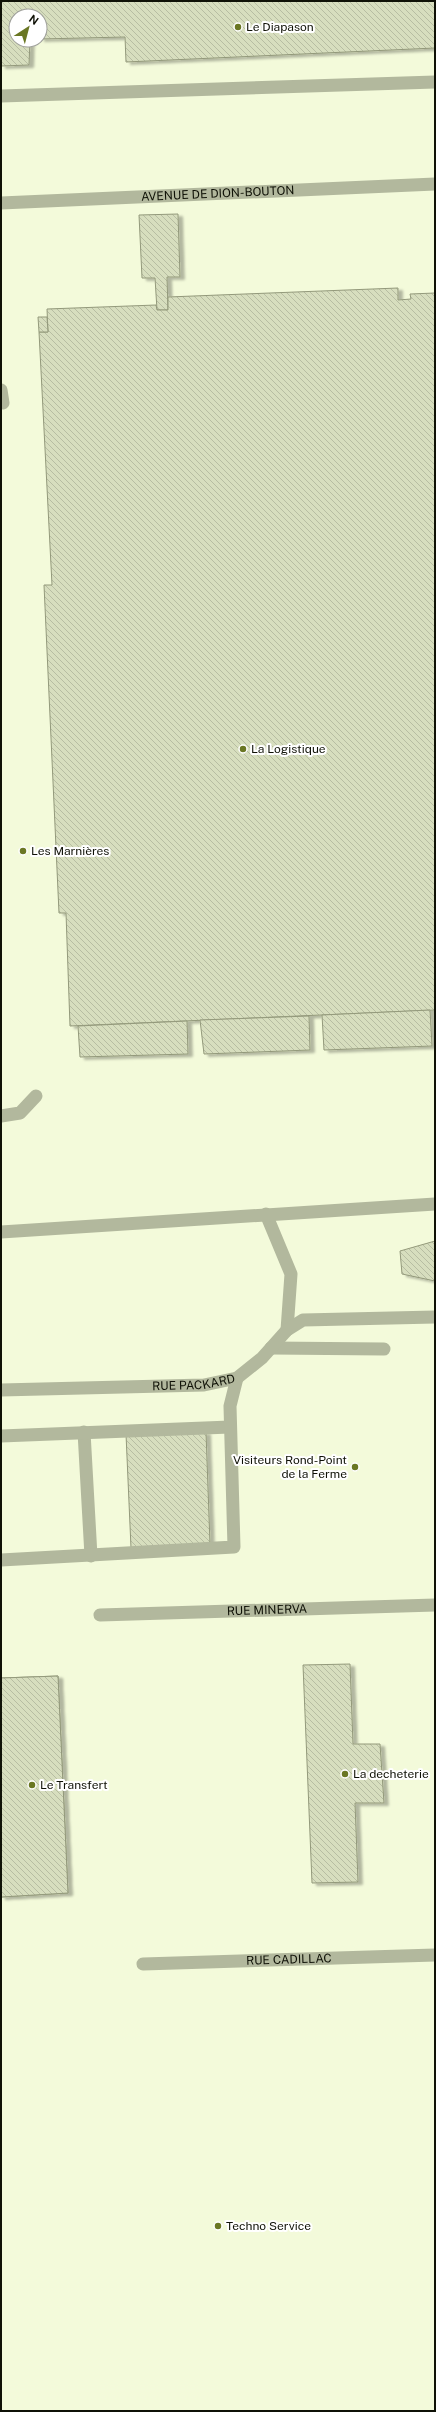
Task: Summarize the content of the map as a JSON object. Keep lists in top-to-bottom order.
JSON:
{
  "streets": {
    "lane": [
      "AVENUE DE DION-BOUTON",
      "RUE PACKARD",
      "RUE MINERVA",
      "RUE CADILLAC"
    ]
  },
  "places": [
    "Le Diapason",
    "La Logistique",
    "Les Marnières",
    "Visiteurs Rond-Point de la Ferme",
    "La decheterie",
    "Le Transfert",
    "Techno Service"
  ],
  "north": "top right"
}
